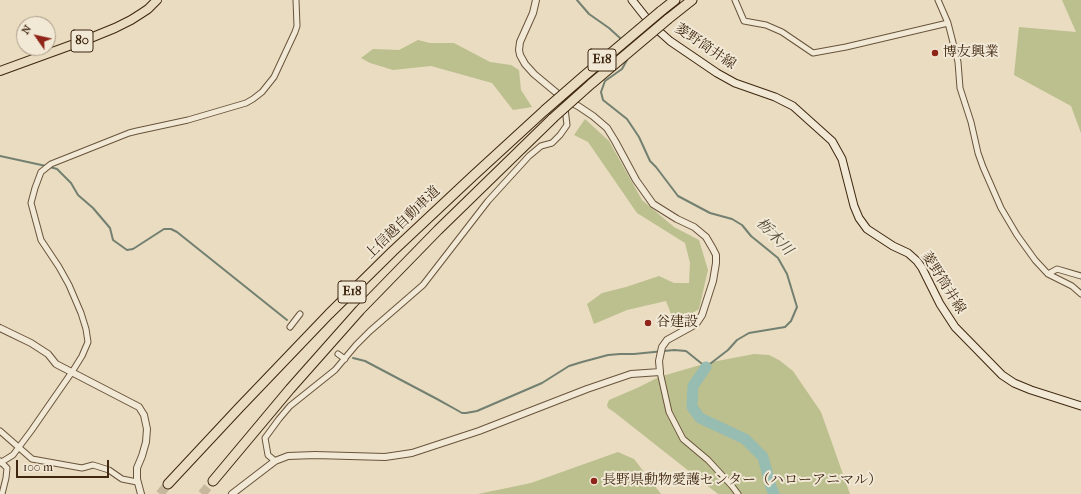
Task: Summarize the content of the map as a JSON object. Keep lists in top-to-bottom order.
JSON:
{
  "streets": {
    "highway": ["E18", "上信越自動車道"],
    "main road": ["80", "菱野筒井線"]
  },
  "water": ["栃木川"],
  "places": ["博友興業", "谷建設", "長野県動物愛護センター（ハローアニマル）"],
  "scale_bar": "100 m",
  "north": "top left"
}
